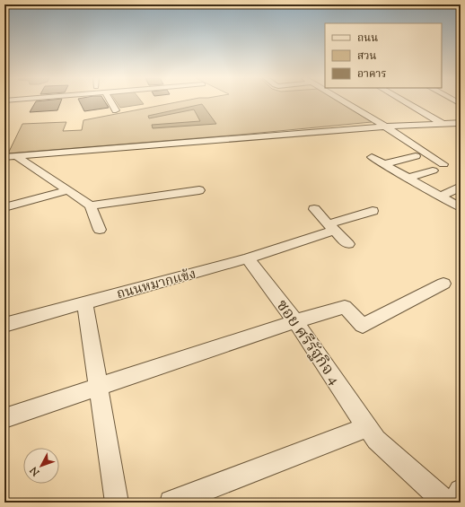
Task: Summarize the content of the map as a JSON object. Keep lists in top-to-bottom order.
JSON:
{
  "streets": {
    "street": ["ถนนหมากแข้ง", "ซอย ศรีรัฐกิจ 4"]
  },
  "crossings": [
    ["ถนนหมากแข้ง", "ซอย ศรีรัฐกิจ 4"]
  ],
  "legend": ["ถนน", "สวน", "อาคาร"],
  "north": "bottom left"
}
